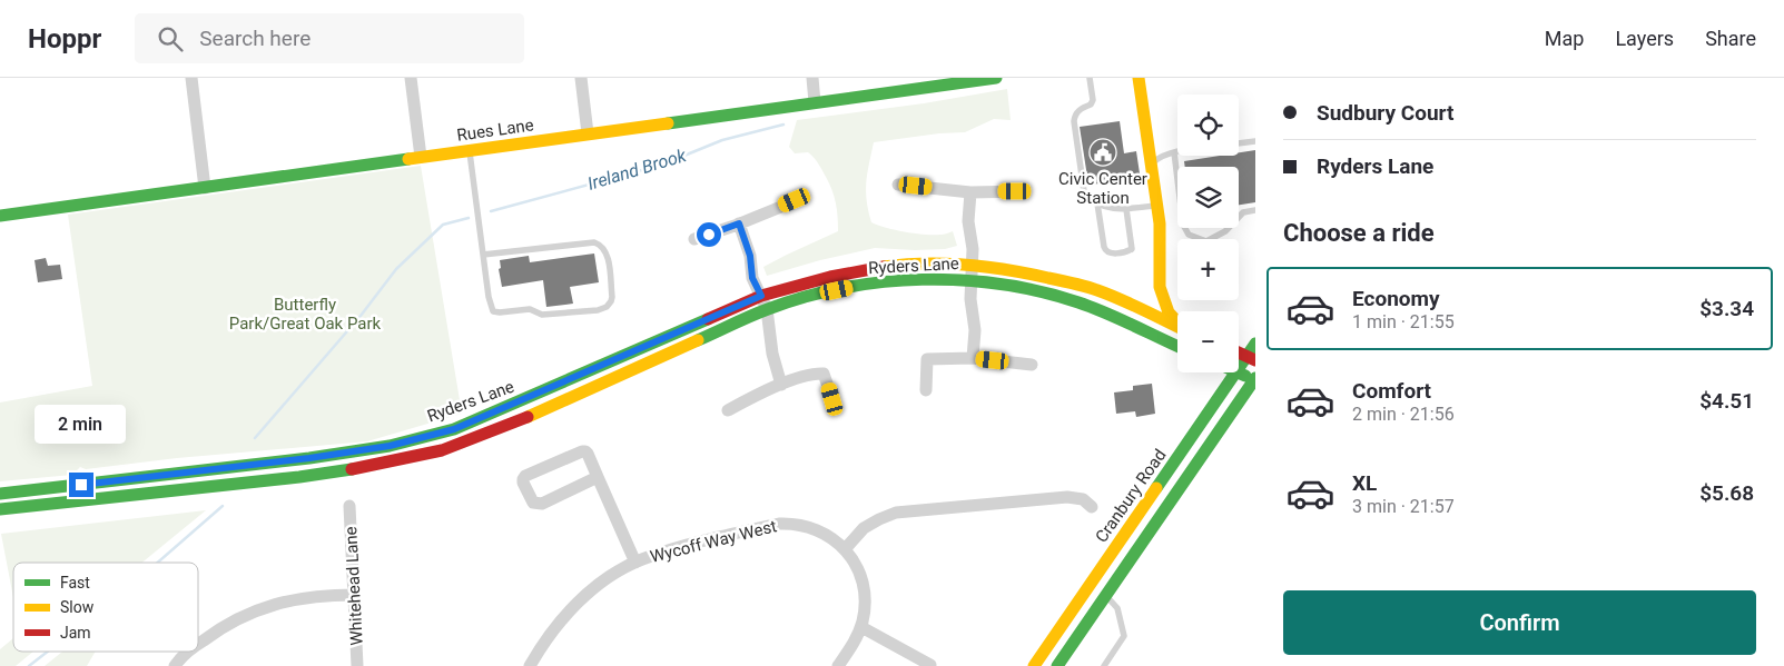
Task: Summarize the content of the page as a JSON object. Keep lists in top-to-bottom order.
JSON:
{
  "streets": {
    "main road": ["Rues Lane", "Ryders Lane", "Cranbury Road"],
    "street": ["Wycoff Way West", "Whitehead Lane"]
  },
  "water": ["Ireland Brook"],
  "parks": ["Butterfly Park/Great Oak Park"],
  "places": {
    "public building": ["Civic Center Station"]
  },
  "legend": ["Fast", "Slow", "Jam"],
  "page": {
    "header": "Hoppr",
    "search": "Search here",
    "nav": ["Map", "Layers", "Share"],
    "banner": ["Sudbury Court", "Ryders Lane"],
    "map_buttons": ["+", "−"],
    "heading": "Choose a ride",
    "list": [
      {
        "name": "Economy",
        "note": "1 min · 21:55",
        "value": "$3.34"
      },
      {
        "name": "Comfort",
        "note": "2 min · 21:56",
        "value": "$4.51"
      },
      {
        "name": "XL",
        "note": "3 min · 21:57",
        "value": "$5.68"
      }
    ],
    "bubble": "2 min",
    "buttons": "Confirm"
  }
}
